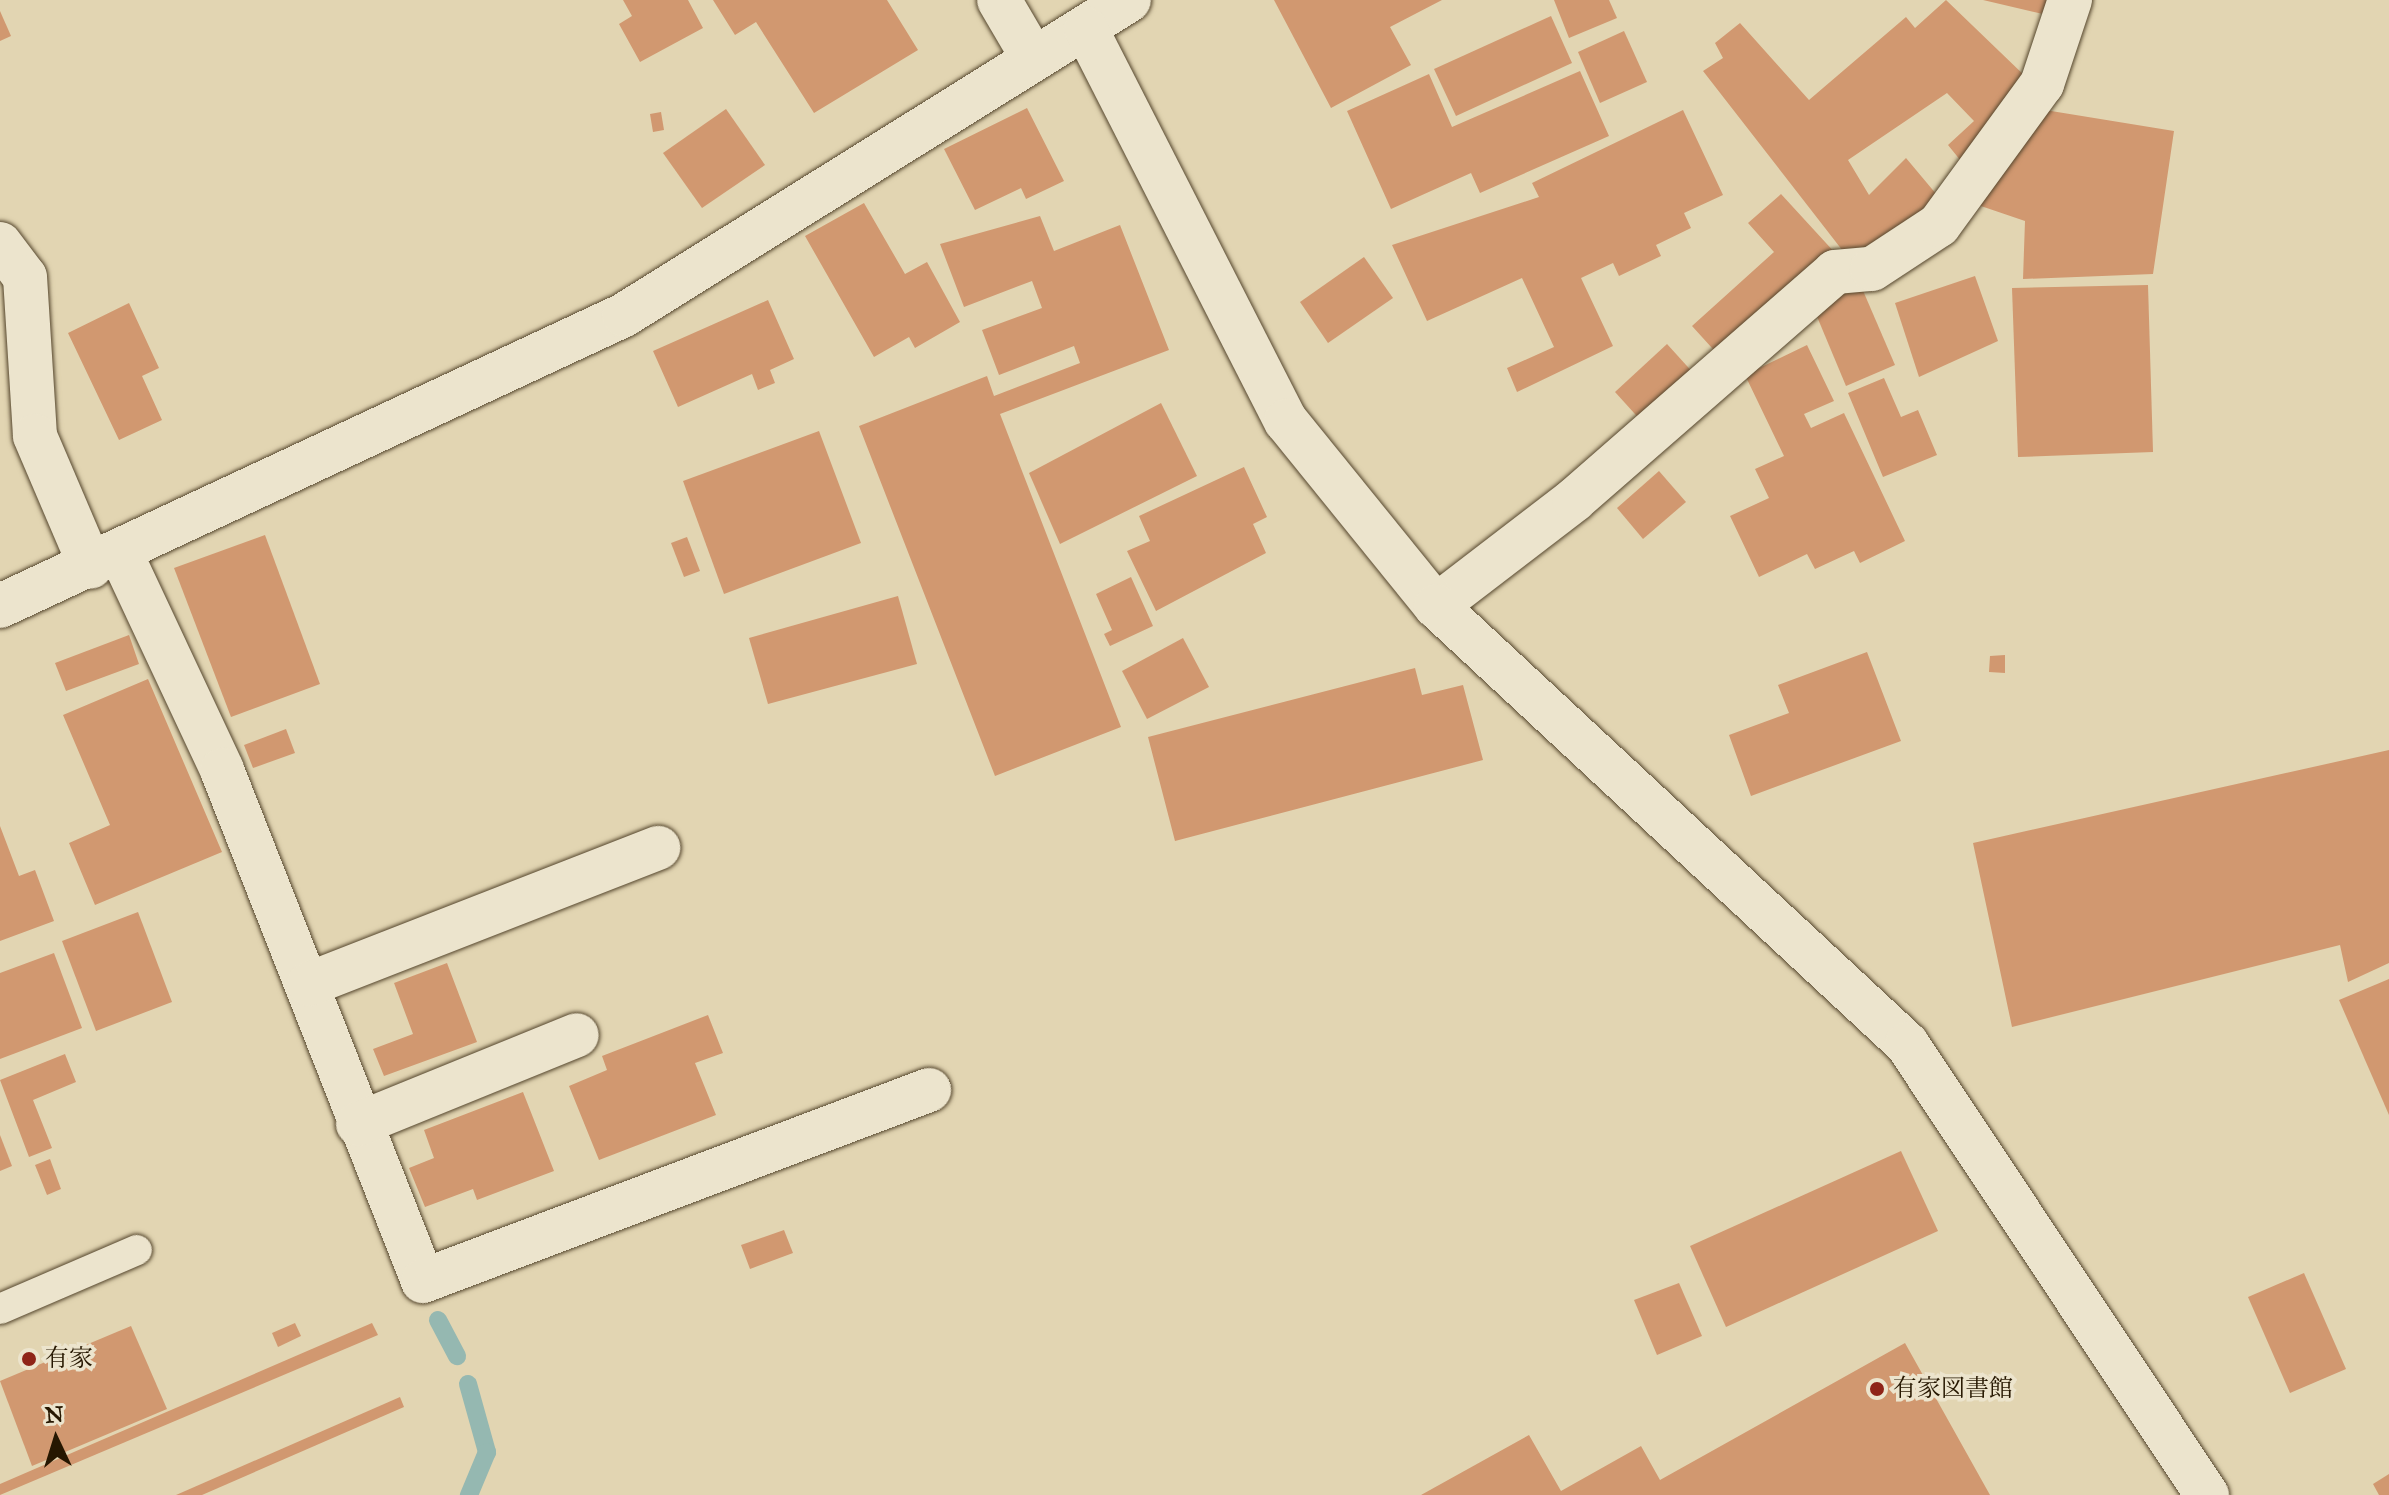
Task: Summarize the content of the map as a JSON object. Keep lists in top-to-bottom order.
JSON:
{
  "places": ["有家", "有家図書館"],
  "north": "top"
}
